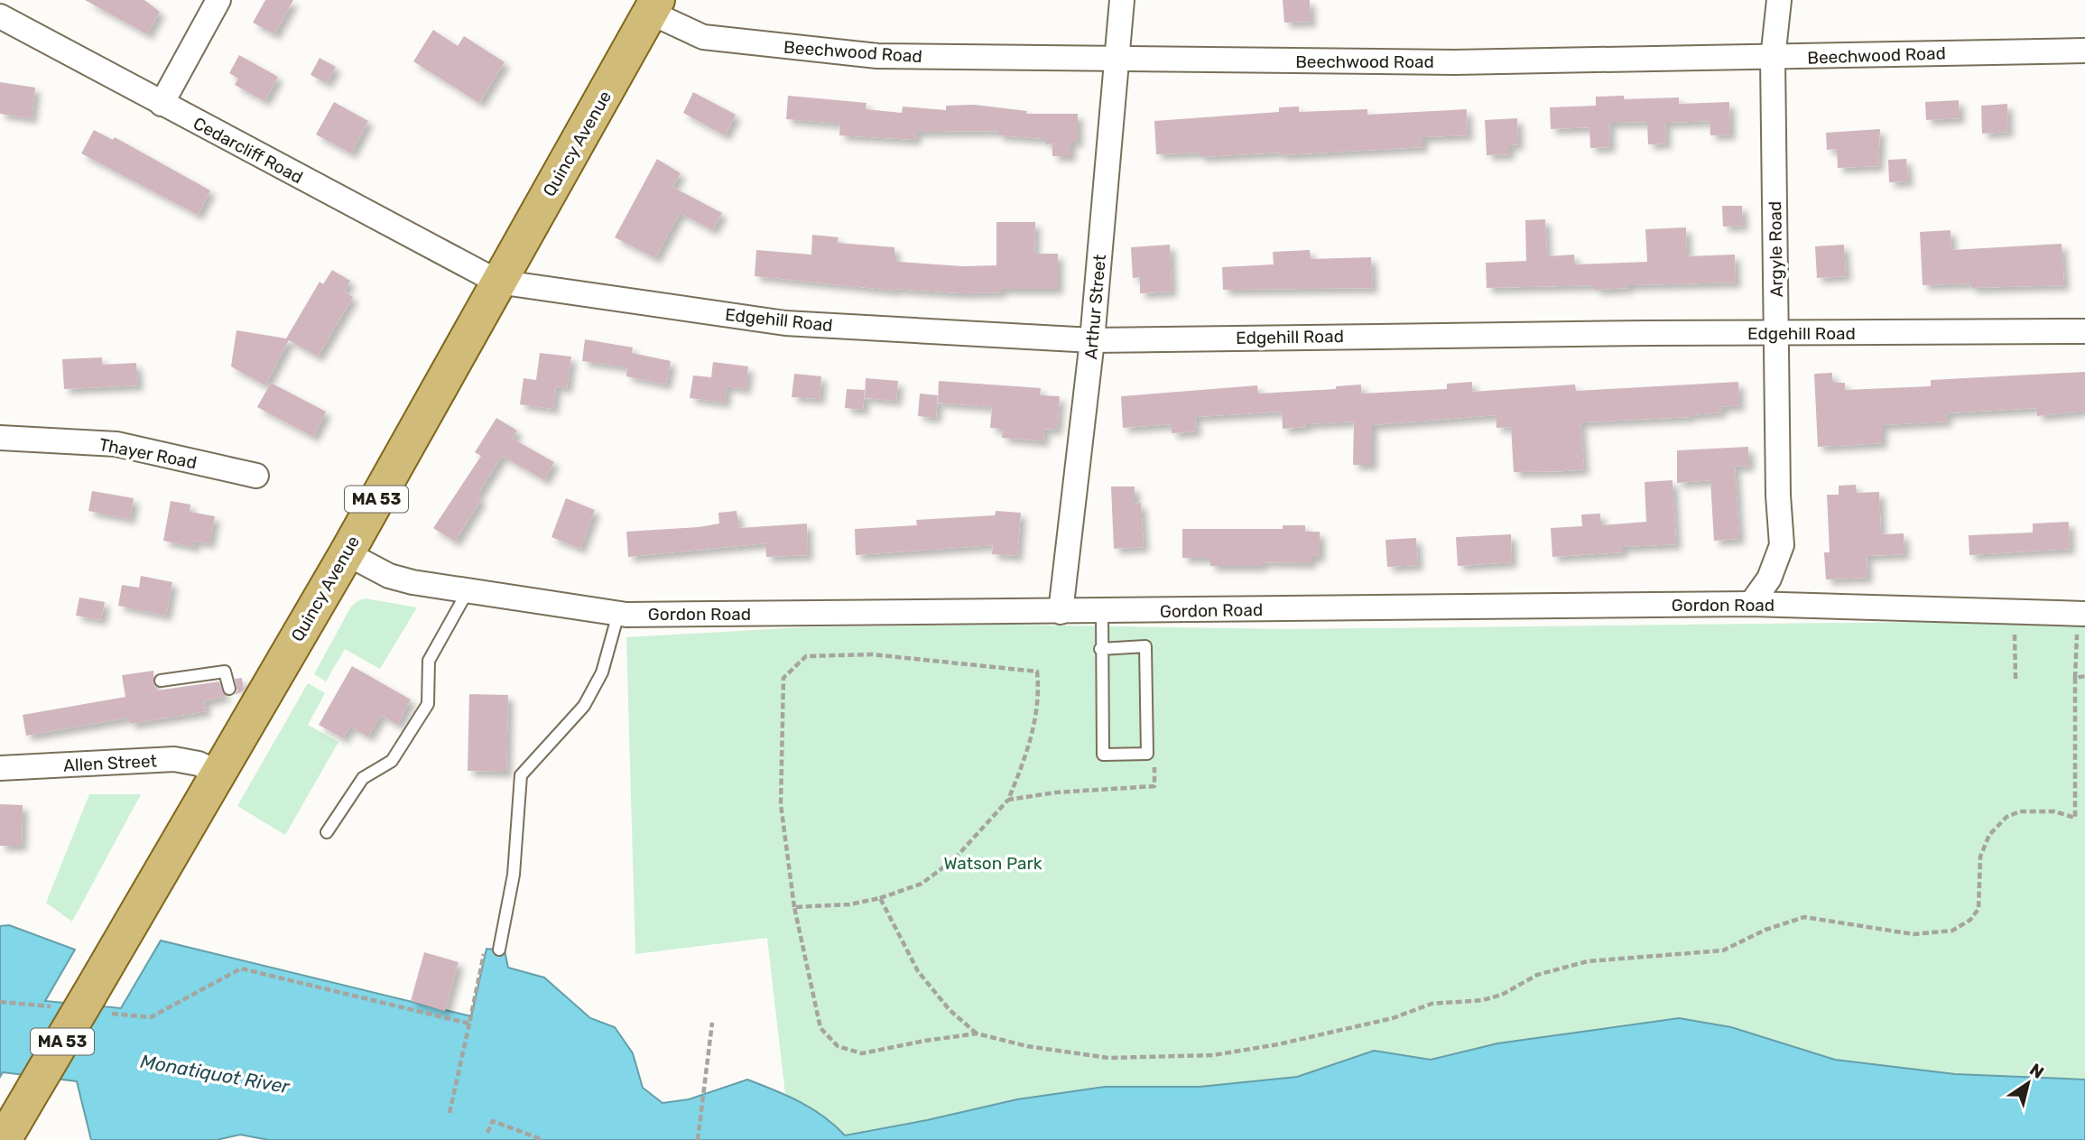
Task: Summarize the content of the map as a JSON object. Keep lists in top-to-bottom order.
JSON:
{
  "streets": {
    "main road": ["Quincy Avenue", "MA 53"],
    "street": [
      "Beechwood Road",
      "Cedarcliff Road",
      "Argyle Road",
      "Arthur Street",
      "Edgehill Road",
      "Thayer Road",
      "Gordon Road",
      "Allen Street"
    ]
  },
  "crossings": [
    ["Beechwood Road", "Quincy Avenue"],
    ["Beechwood Road", "Argyle Road"],
    ["Beechwood Road", "Arthur Street"],
    ["Quincy Avenue", "Cedarcliff Road"],
    ["Quincy Avenue", "Edgehill Road"],
    ["Quincy Avenue", "Gordon Road"],
    ["Quincy Avenue", "Allen Street"],
    ["Cedarcliff Road", "Edgehill Road"],
    ["Argyle Road", "Edgehill Road"],
    ["Argyle Road", "Gordon Road"],
    ["Arthur Street", "Edgehill Road"],
    ["Arthur Street", "Gordon Road"]
  ],
  "water": ["Monatiquot River"],
  "parks": ["Watson Park"],
  "north": "top right"
}
